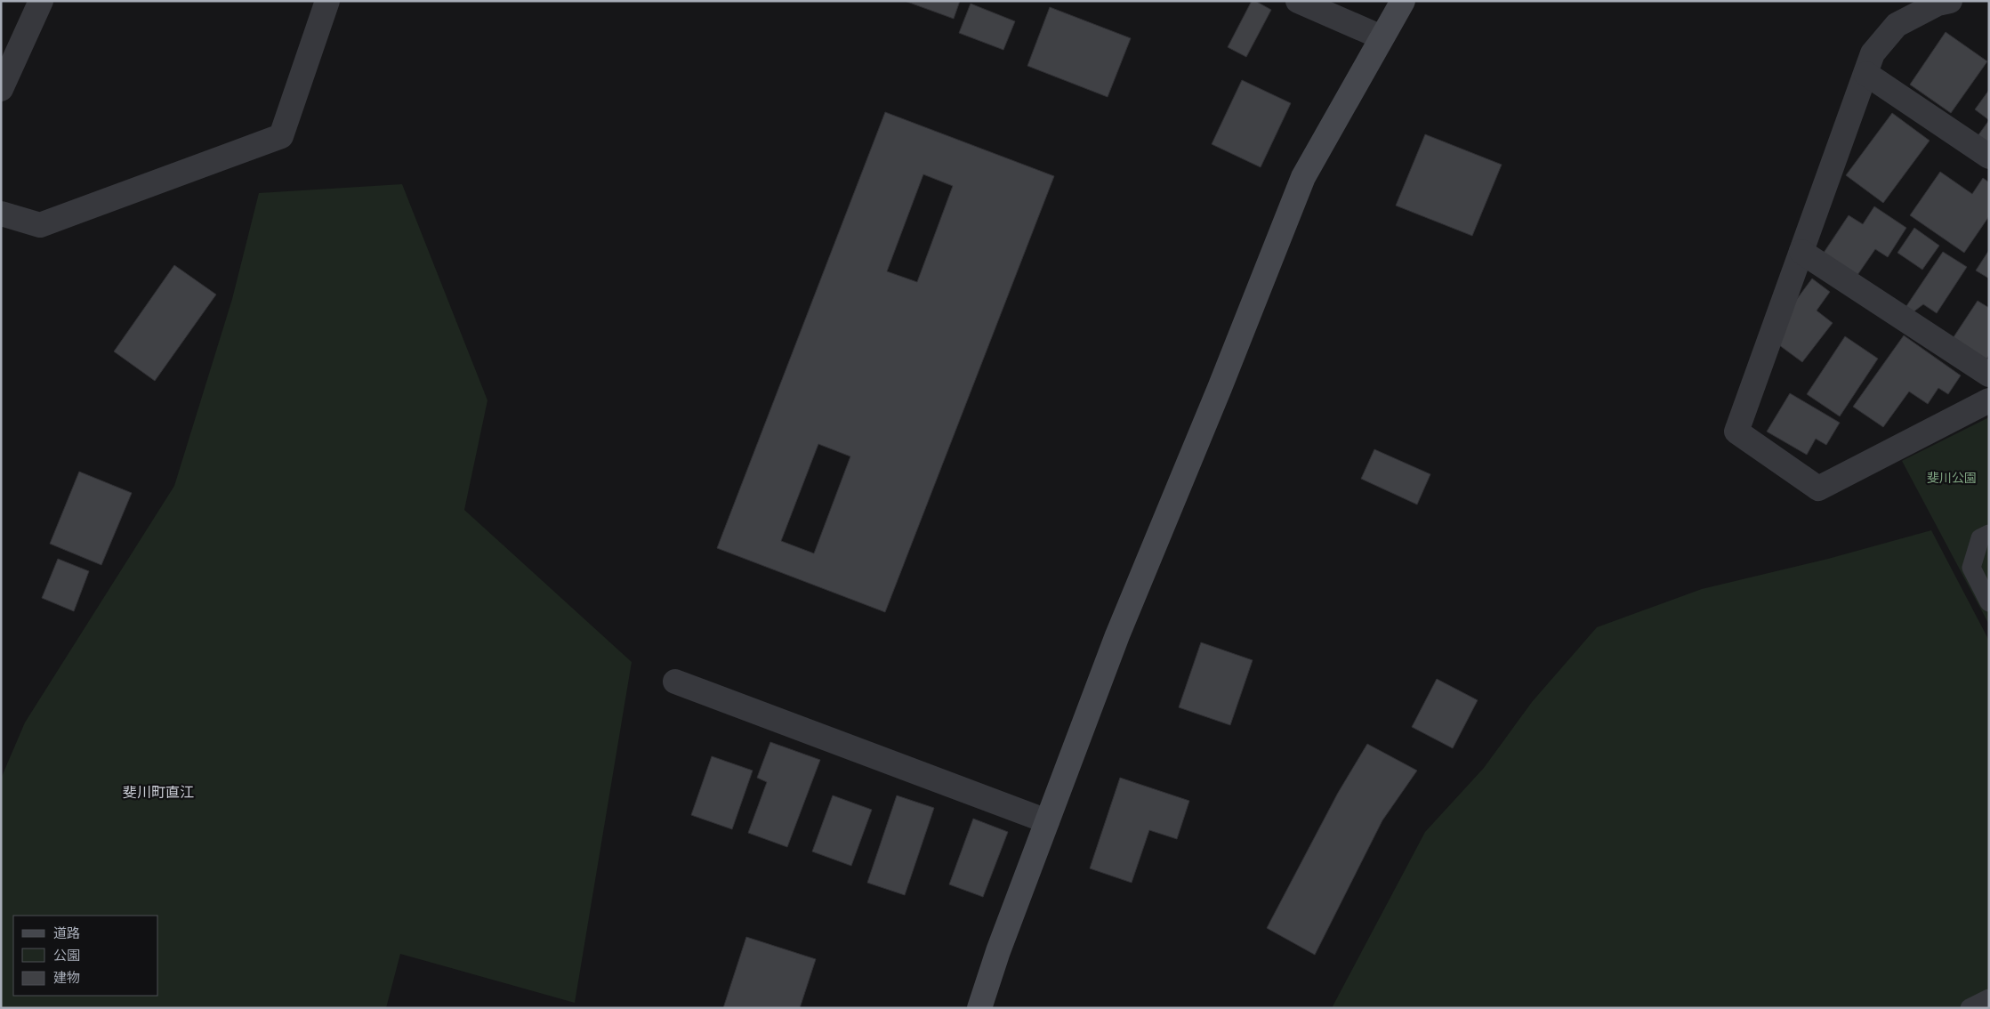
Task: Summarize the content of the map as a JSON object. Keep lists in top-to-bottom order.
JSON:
{
  "districts": ["斐川町直江"],
  "parks": ["斐川公園"],
  "legend": ["道路", "公園", "建物"]
}
